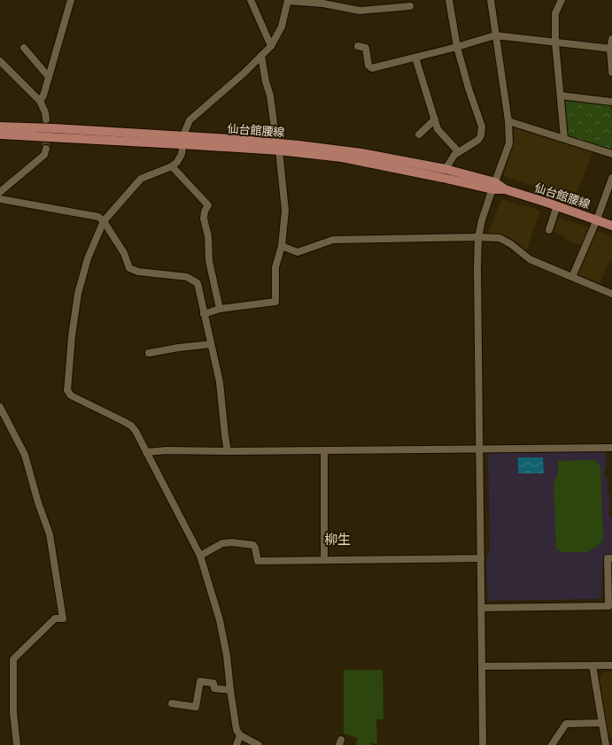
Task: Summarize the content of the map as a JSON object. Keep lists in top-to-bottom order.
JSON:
{
  "streets": {
    "main road": ["仙台館腰線"]
  },
  "districts": ["柳生"]
}
